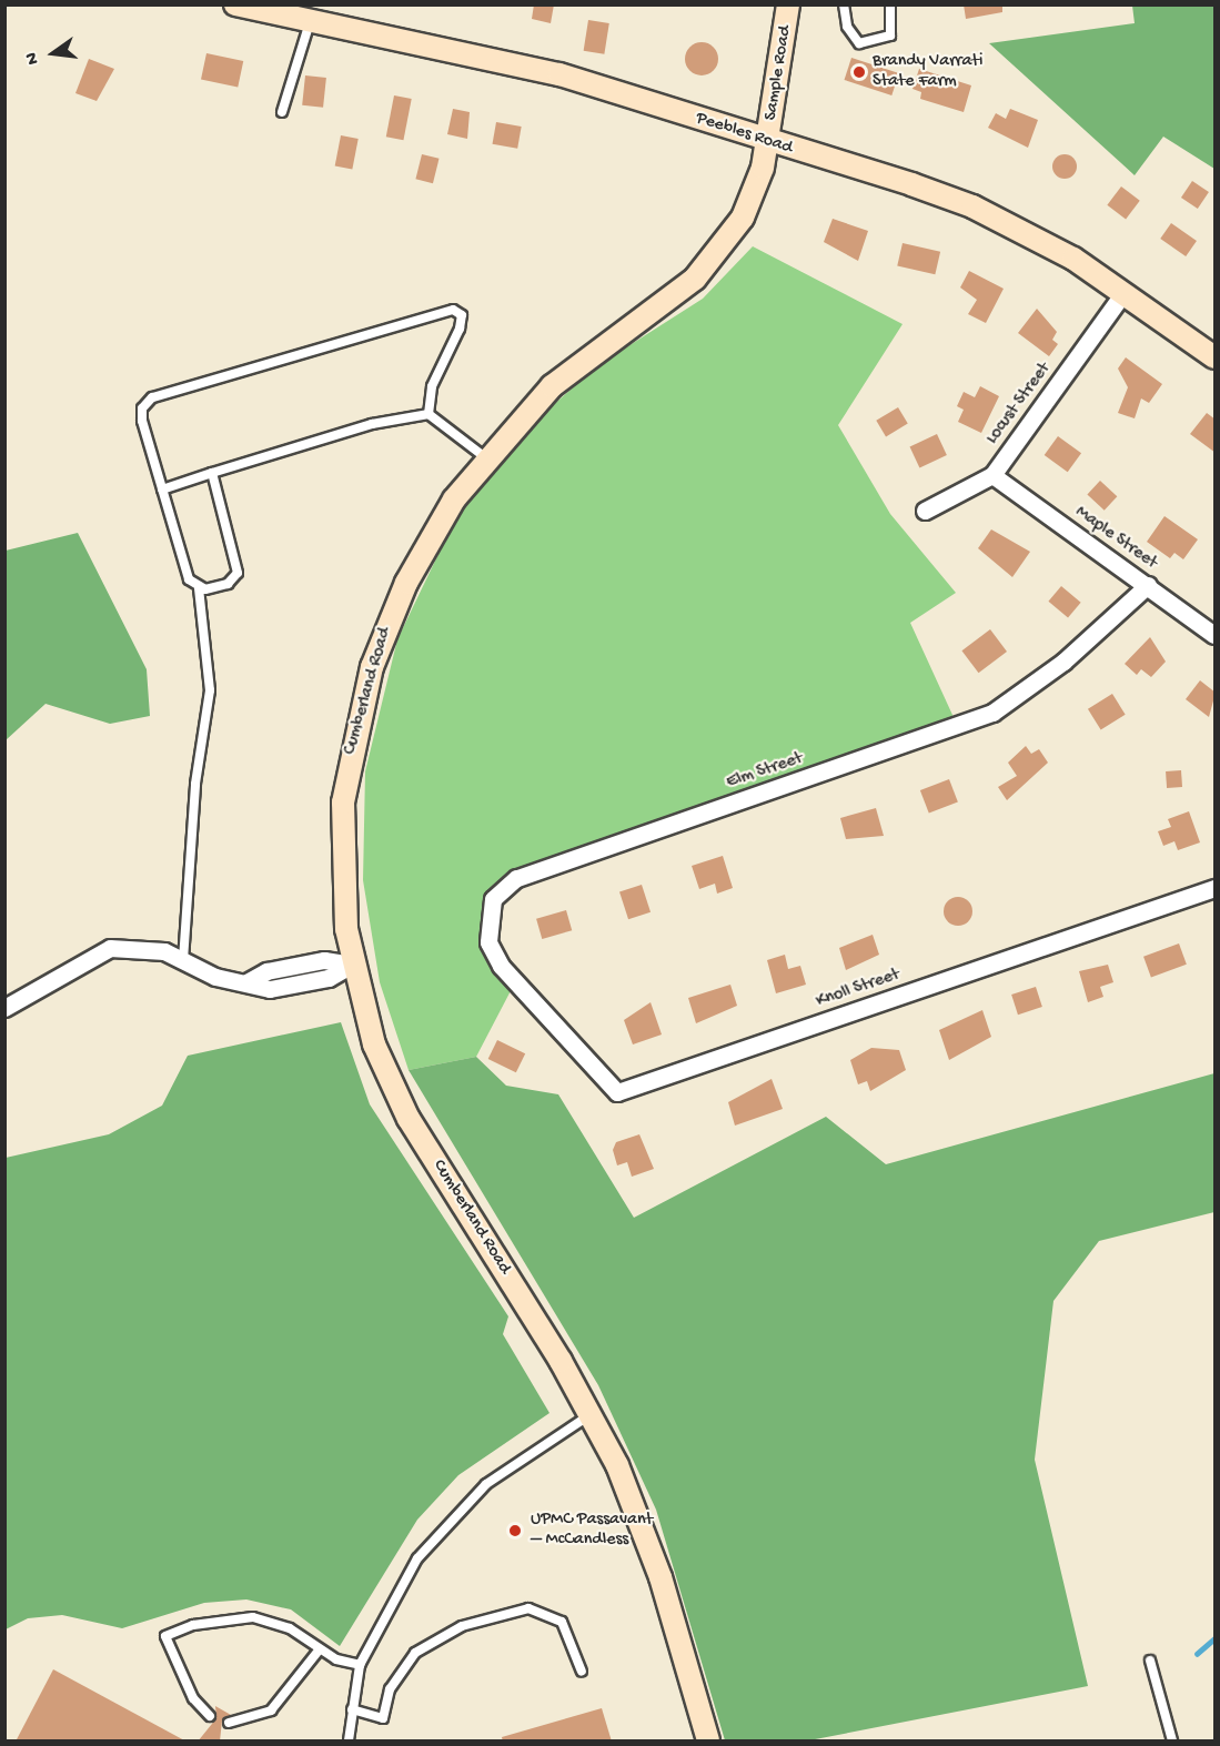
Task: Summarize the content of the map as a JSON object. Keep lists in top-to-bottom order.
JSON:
{
  "streets": {
    "street": [
      "Sample Road",
      "Peebles Road",
      "Locust Street",
      "Maple Street",
      "Cumberland Road",
      "Elm Street",
      "Knoll Street"
    ]
  },
  "crossings": [
    ["Sample Road", "Peebles Road"],
    ["Sample Road", "Cumberland Road"],
    ["Peebles Road", "Locust Street"],
    ["Peebles Road", "Cumberland Road"],
    ["Locust Street", "Maple Street"],
    ["Maple Street", "Elm Street"],
    ["Elm Street", "Knoll Street"]
  ],
  "places": ["Brandy Varrati State Farm", "UPMC Passavant – McCandless"],
  "north": "left"
}
